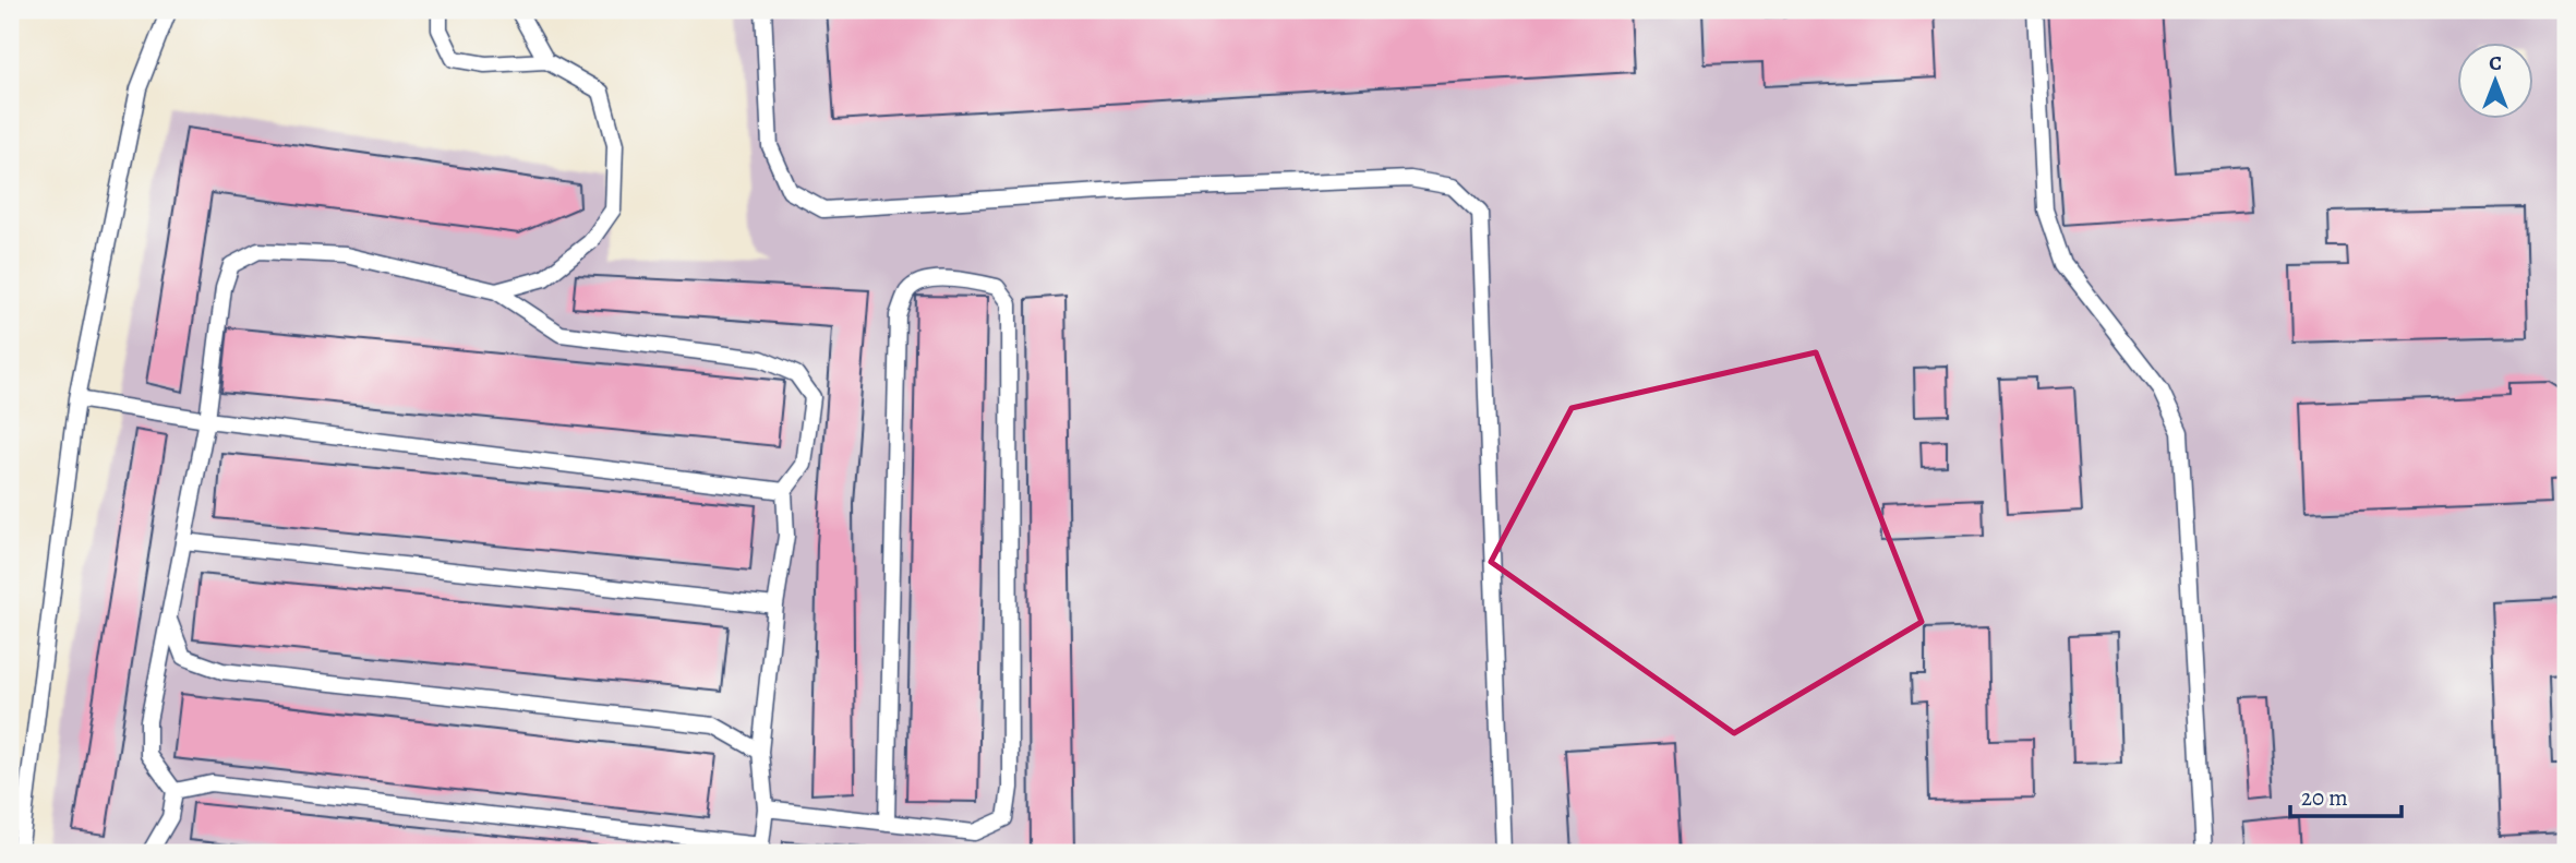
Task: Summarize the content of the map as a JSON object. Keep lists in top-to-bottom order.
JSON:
{
  "scale_bar": "20 m",
  "north": "top"
}
